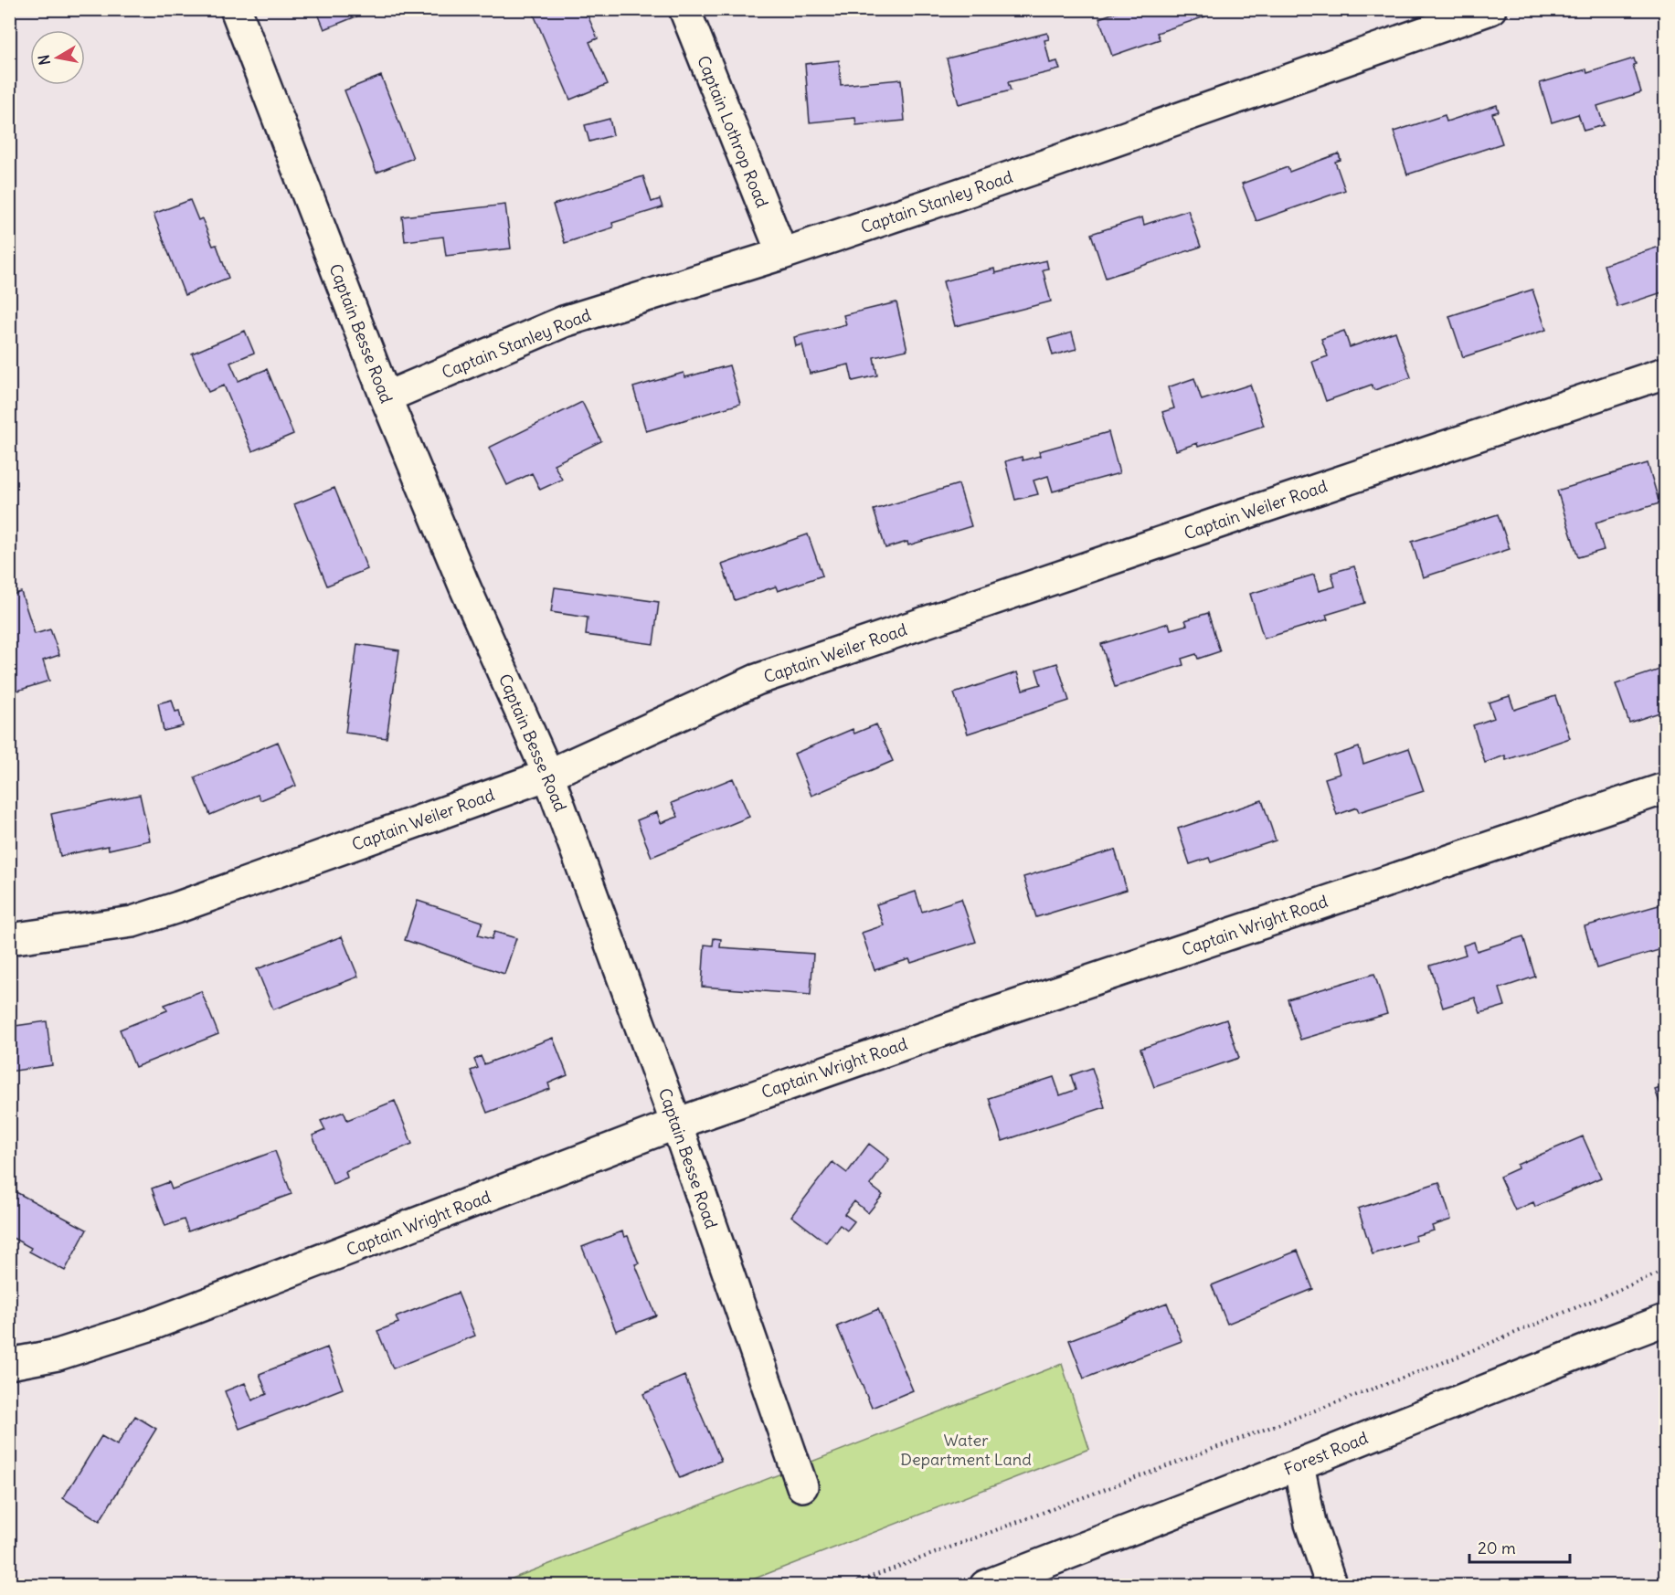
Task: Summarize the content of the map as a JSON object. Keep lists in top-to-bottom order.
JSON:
{
  "streets": {
    "street": [
      "Captain Lothrop Road",
      "Captain Stanley Road",
      "Captain Besse Road",
      "Captain Weiler Road",
      "Captain Wright Road",
      "Forest Road"
    ]
  },
  "crossings": [
    ["Captain Lothrop Road", "Captain Stanley Road"],
    ["Captain Stanley Road", "Captain Besse Road"],
    ["Captain Besse Road", "Captain Weiler Road"],
    ["Captain Besse Road", "Captain Wright Road"]
  ],
  "parks": ["Water Department Land"],
  "scale_bar": "20 m",
  "north": "left"
}
